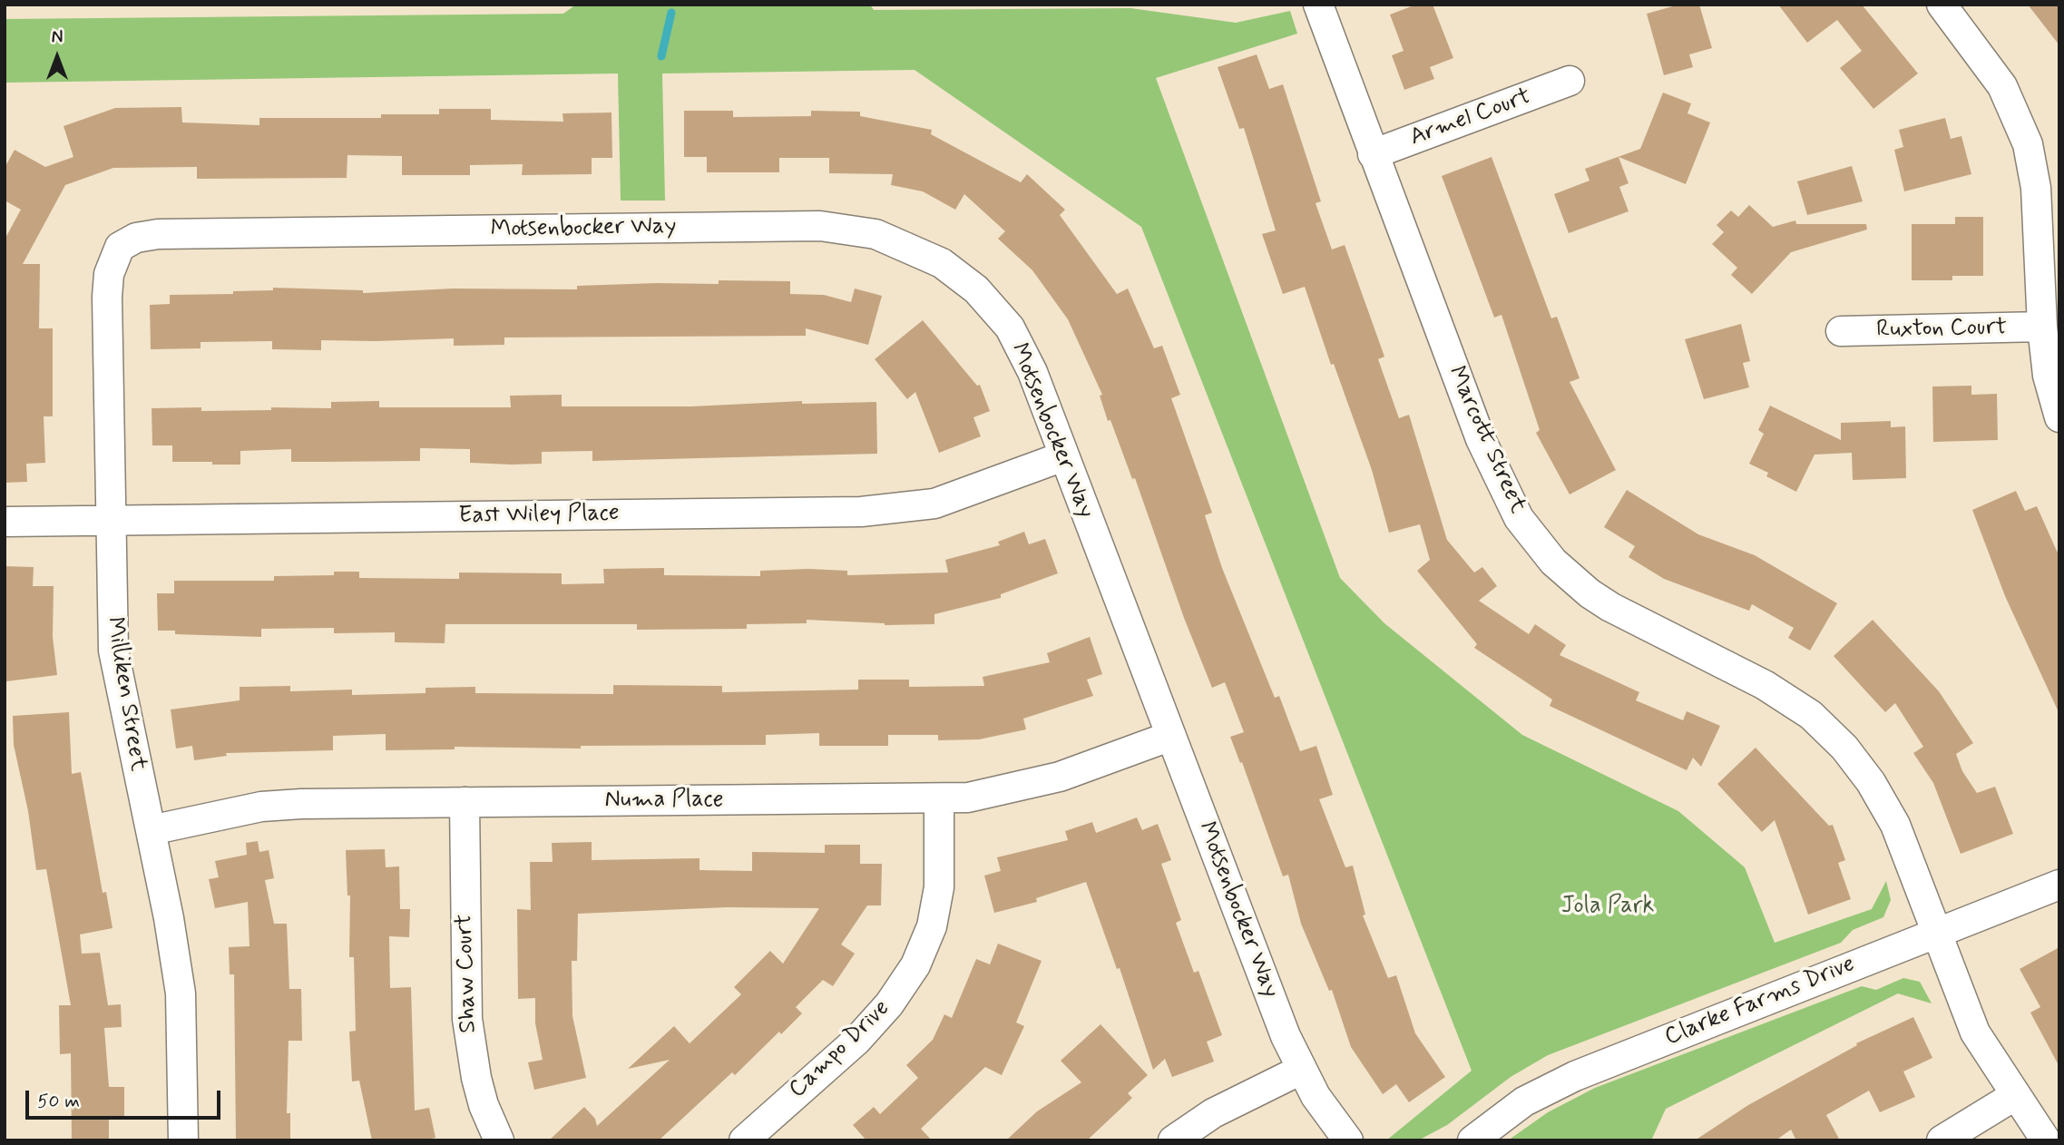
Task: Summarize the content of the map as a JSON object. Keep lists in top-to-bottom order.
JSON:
{
  "streets": {
    "street": [
      "Armel Court",
      "Motsenbocker Way",
      "Ruxton Court",
      "Marcott Street",
      "East Wiley Place",
      "Milliken Street",
      "Numa Place",
      "Shaw Court",
      "Clarke Farms Drive",
      "Campo Drive"
    ]
  },
  "crossings": [
    ["Armel Court", "Marcott Street"],
    ["Motsenbocker Way", "East Wiley Place"],
    ["Motsenbocker Way", "Milliken Street"],
    ["Motsenbocker Way", "Numa Place"],
    ["Marcott Street", "Clarke Farms Drive"],
    ["East Wiley Place", "Milliken Street"],
    ["Milliken Street", "Numa Place"],
    ["Numa Place", "Shaw Court"],
    ["Numa Place", "Campo Drive"]
  ],
  "parks": ["Jola Park"],
  "scale_bar": "50 m",
  "north": "top"
}
